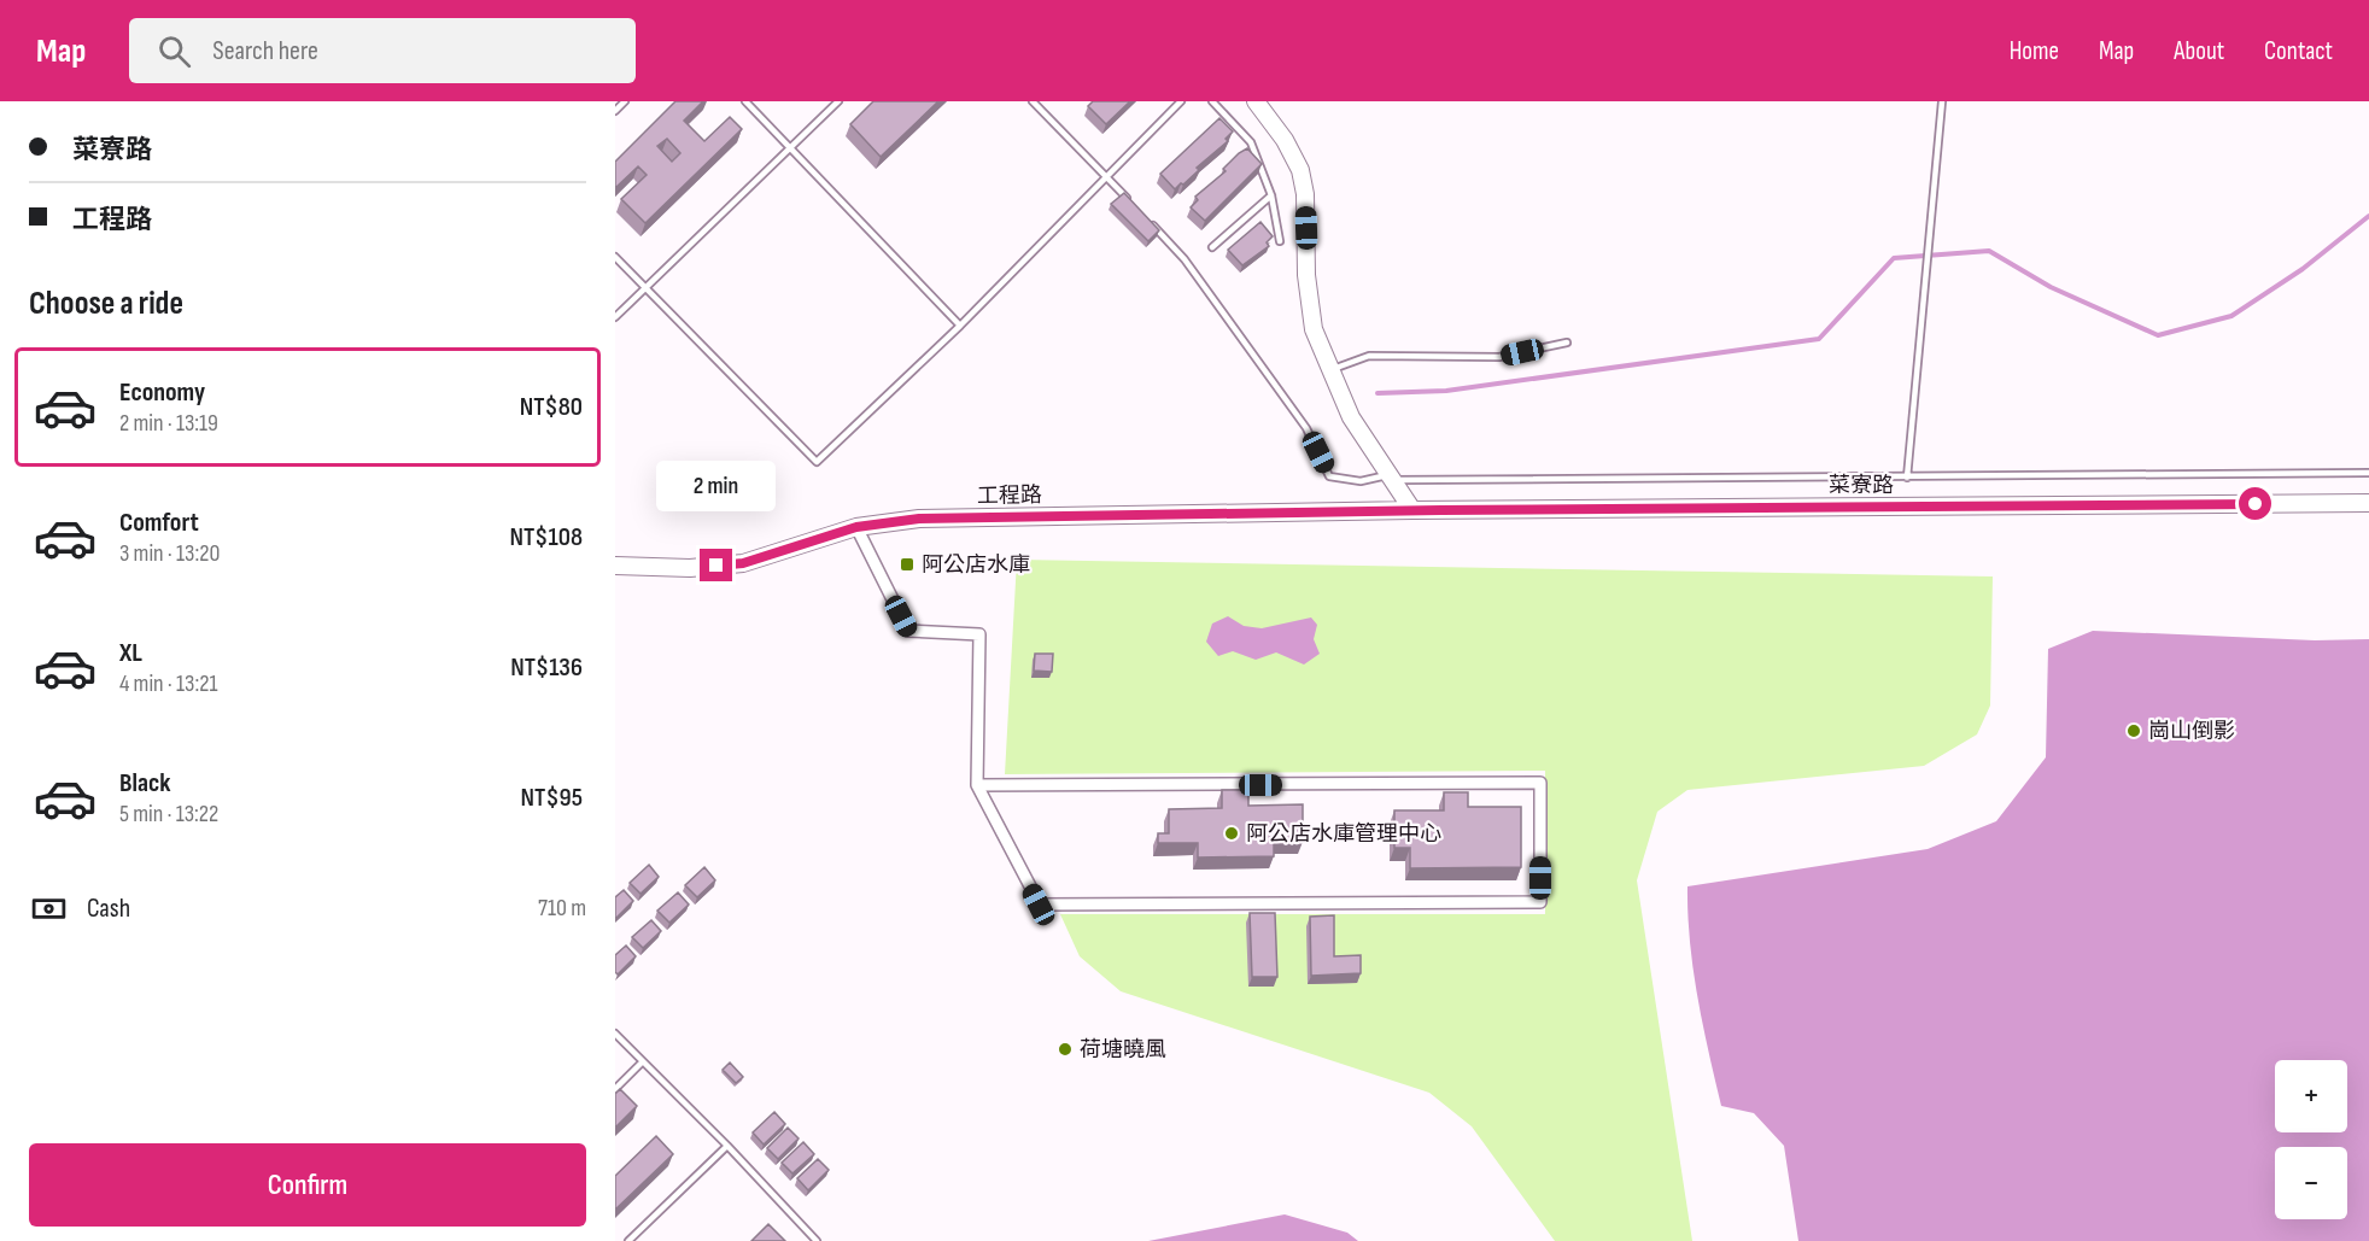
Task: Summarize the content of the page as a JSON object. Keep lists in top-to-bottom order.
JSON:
{
  "streets": {
    "street": ["菜寮路", "工程路"]
  },
  "crossings": [
    ["菜寮路", "工程路"]
  ],
  "places": {
    "transit": ["阿公店水庫"],
    "other": ["崗山倒影", "阿公店水庫管理中心", "荷塘曉風"]
  },
  "page": {
    "header": "Map",
    "search": "Search here",
    "nav": [
      "Home",
      "Map",
      "About",
      "Contact"
    ],
    "banner": ["菜寮路", "工程路"],
    "heading": "Choose a ride",
    "list": [
      {
        "name": "Economy",
        "note": "2 min · 13:19",
        "value": "NT$80"
      },
      {
        "name": "Comfort",
        "note": "3 min · 13:20",
        "value": "NT$108"
      },
      {
        "name": "XL",
        "note": "4 min · 13:21",
        "value": "NT$136"
      },
      {
        "name": "Black",
        "note": "5 min · 13:22",
        "value": "NT$95"
      }
    ],
    "bubble": "2 min",
    "pay": ["Cash", "710 m"],
    "map_buttons": ["+", "−"],
    "buttons": "Confirm"
  }
}
